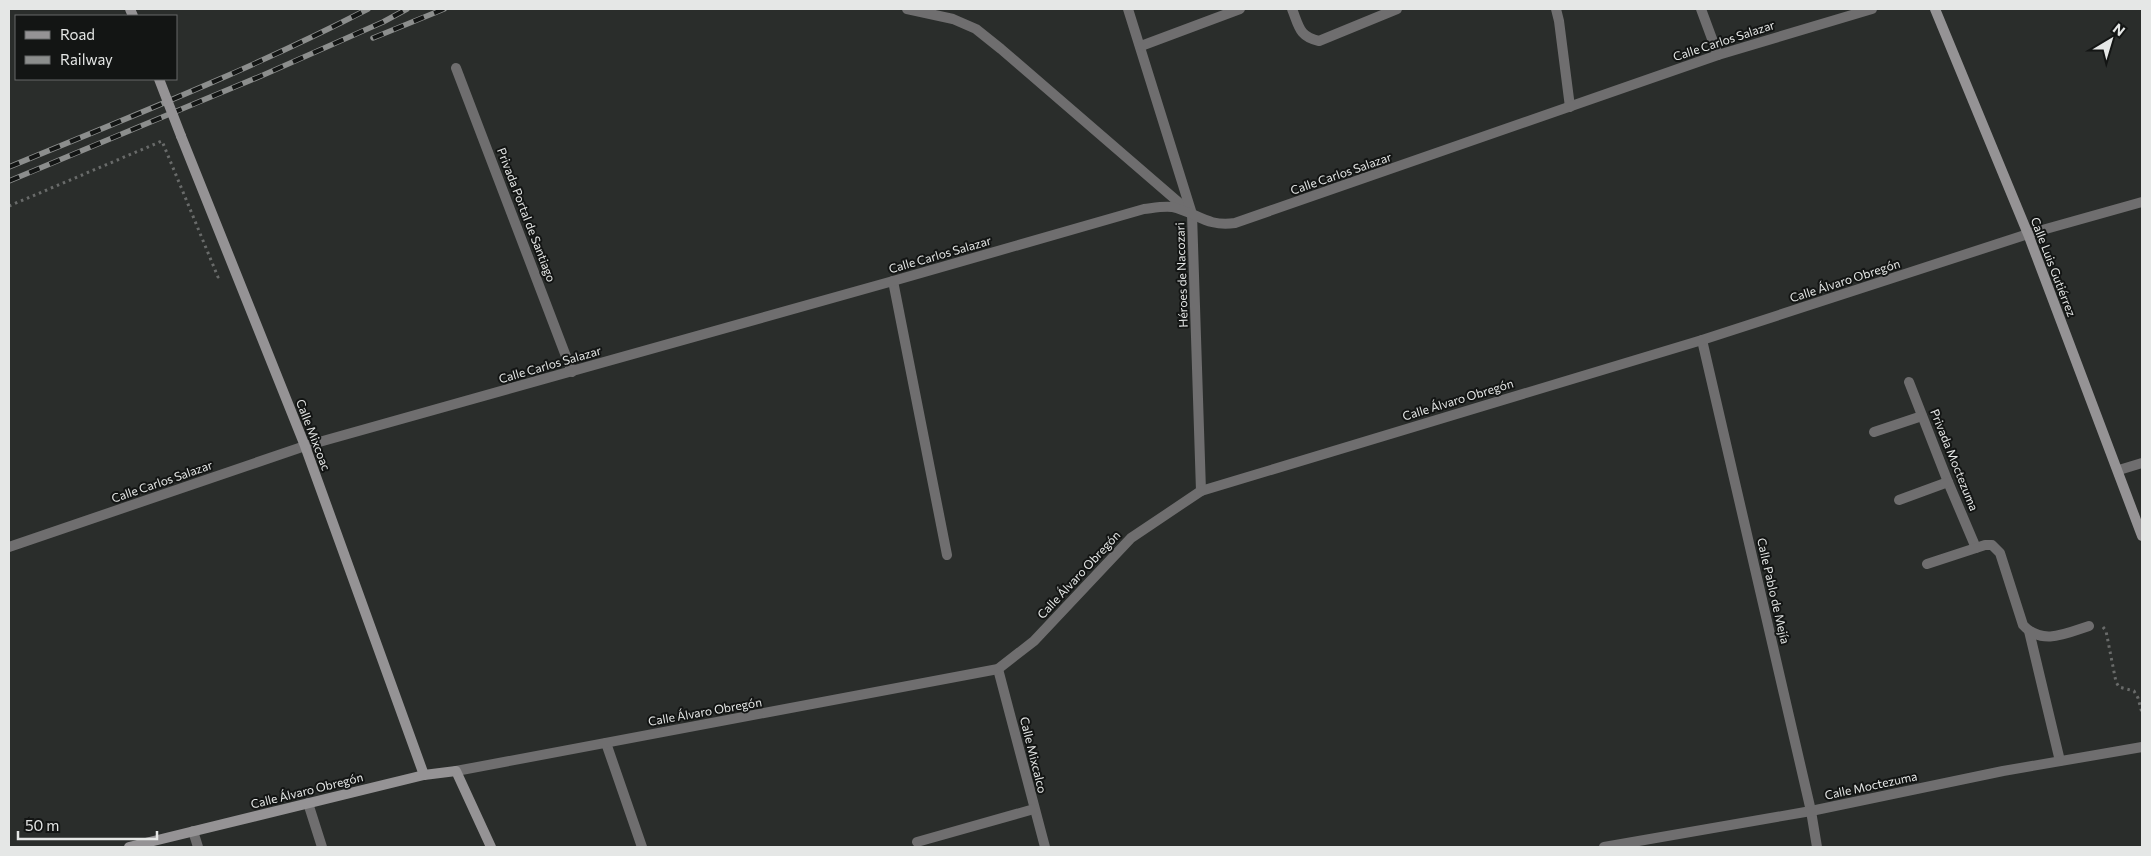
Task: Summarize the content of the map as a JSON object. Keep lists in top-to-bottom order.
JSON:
{
  "streets": {
    "street": [
      "Calle Carlos Salazar",
      "Privada Portal de Santiago",
      "Calle Luis Gutiérrez",
      "Héroes de Nacozari",
      "Calle Álvaro Obregón",
      "Calle Mixcoac",
      "Privada Moctezuma",
      "Calle Pablo de Mejía",
      "Calle Mixcalco",
      "Calle Moctezuma"
    ]
  },
  "crossings": [
    ["Calle Carlos Salazar", "Privada Portal de Santiago"],
    ["Calle Carlos Salazar", "Héroes de Nacozari"],
    ["Calle Carlos Salazar", "Calle Mixcoac"],
    ["Calle Luis Gutiérrez", "Calle Álvaro Obregón"],
    ["Héroes de Nacozari", "Calle Álvaro Obregón"],
    ["Calle Álvaro Obregón", "Calle Mixcoac"],
    ["Calle Álvaro Obregón", "Calle Pablo de Mejía"],
    ["Calle Álvaro Obregón", "Calle Mixcalco"],
    ["Privada Moctezuma", "Calle Moctezuma"],
    ["Calle Pablo de Mejía", "Calle Moctezuma"]
  ],
  "legend": ["Road", "Railway"],
  "scale_bar": "50 m",
  "north": "top right"
}
